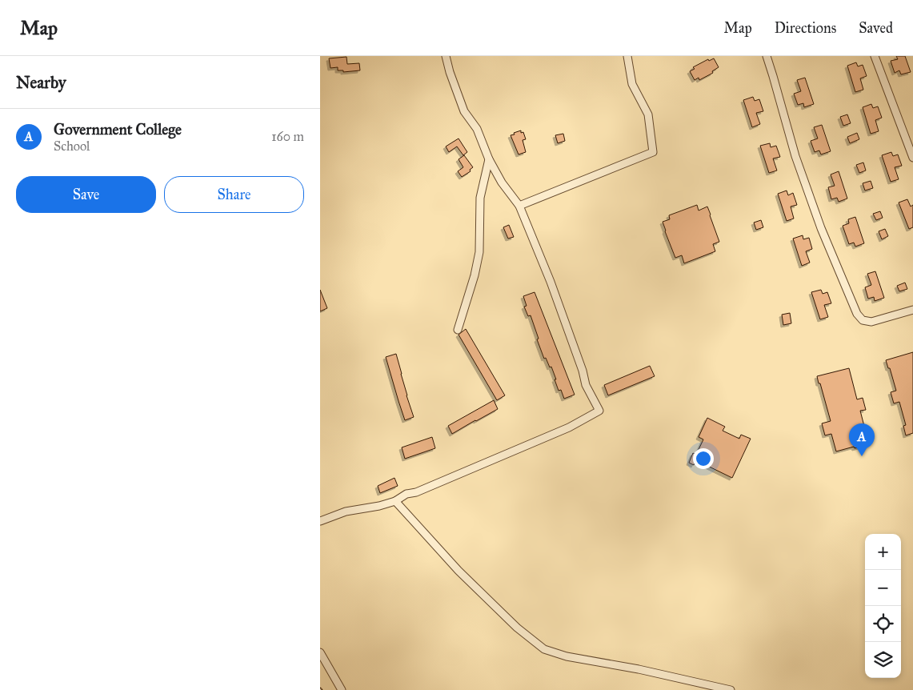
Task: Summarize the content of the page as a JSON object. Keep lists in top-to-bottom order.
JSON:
{
  "page": {
    "header": "Map",
    "nav": ["Map", "Directions", "Saved"],
    "heading": "Nearby",
    "list": [
      {
        "mark": "A",
        "name": "Government College",
        "note": "School",
        "value": "160 m"
      }
    ],
    "buttons": ["Save", "Share"],
    "pins": "A",
    "map_buttons": ["+", "−"]
  }
}
